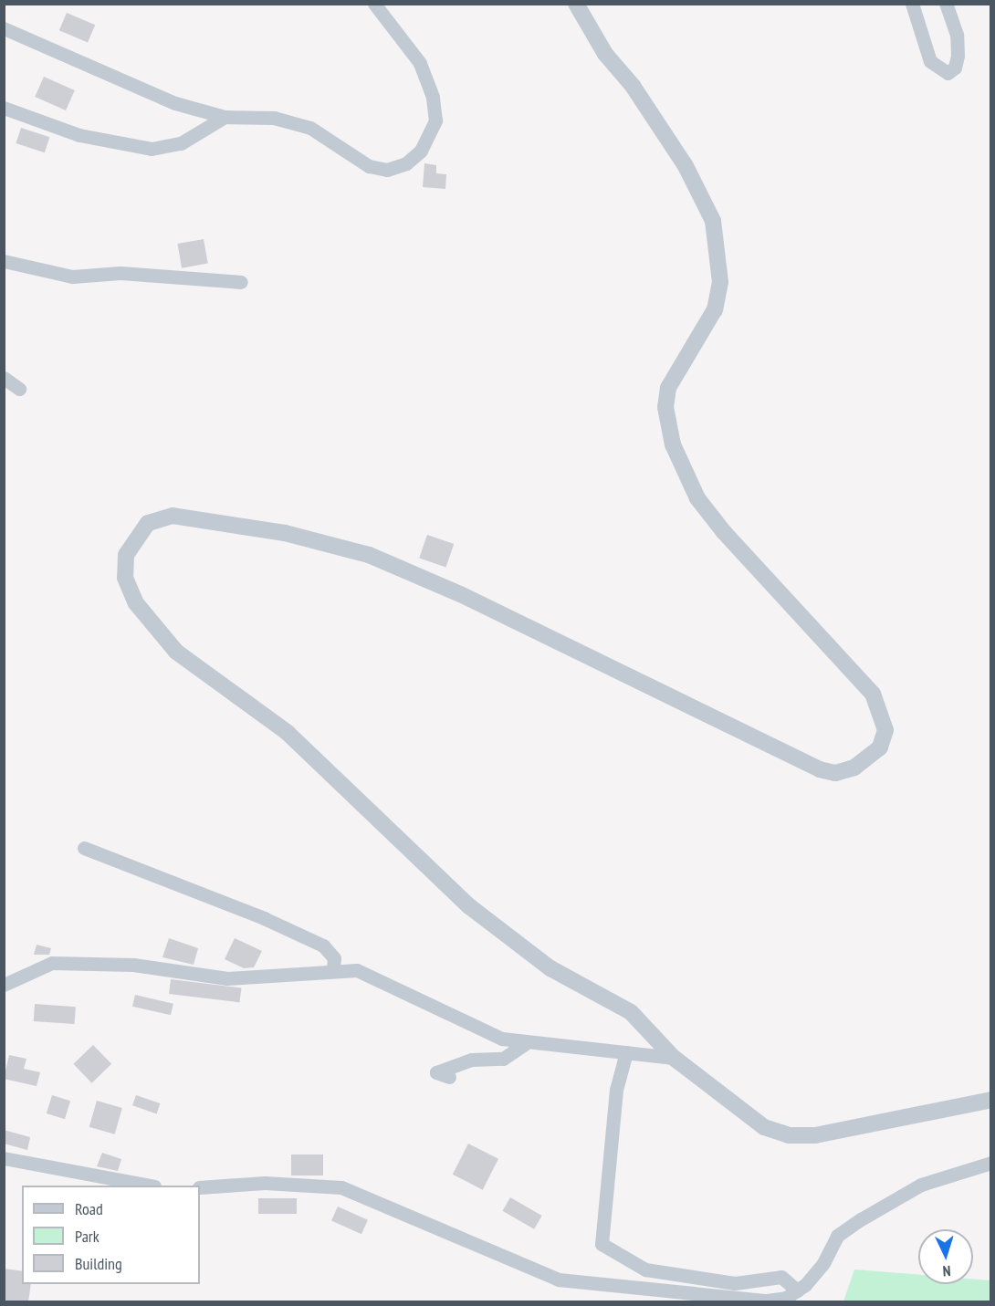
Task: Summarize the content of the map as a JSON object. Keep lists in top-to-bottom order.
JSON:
{
  "legend": ["Road", "Park", "Building"],
  "north": "bottom"
}
